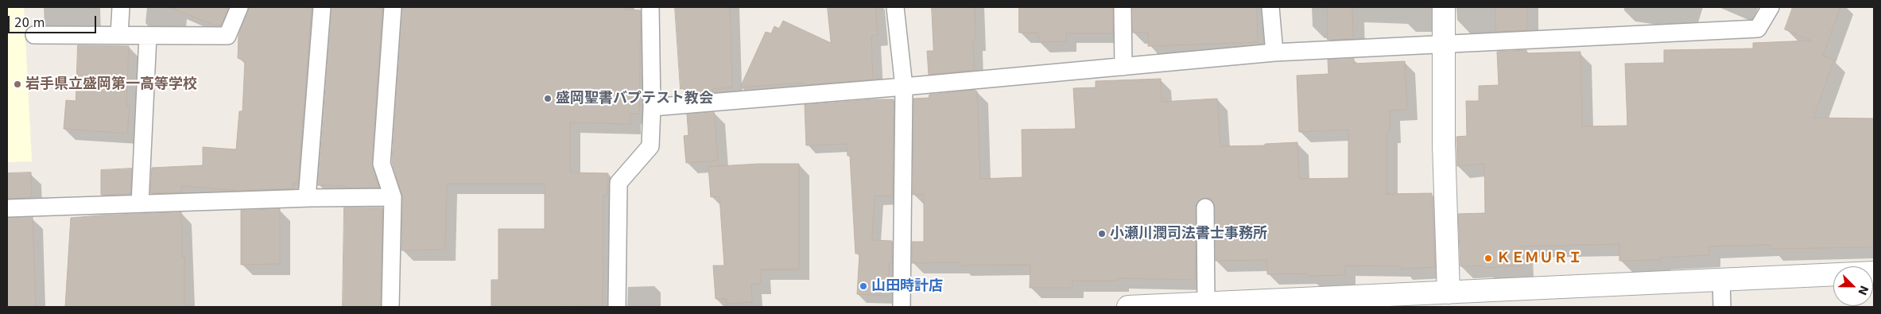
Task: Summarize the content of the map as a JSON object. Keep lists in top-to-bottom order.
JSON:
{
  "places": [
    "岩手県立盛岡第一高等学校",
    "盛岡聖書バプテスト教会",
    "小瀬川潤司法書士事務所",
    "ＫＥＭＵＲＩ",
    "山田時計店"
  ],
  "scale_bar": "20 m",
  "north": "bottom right"
}
